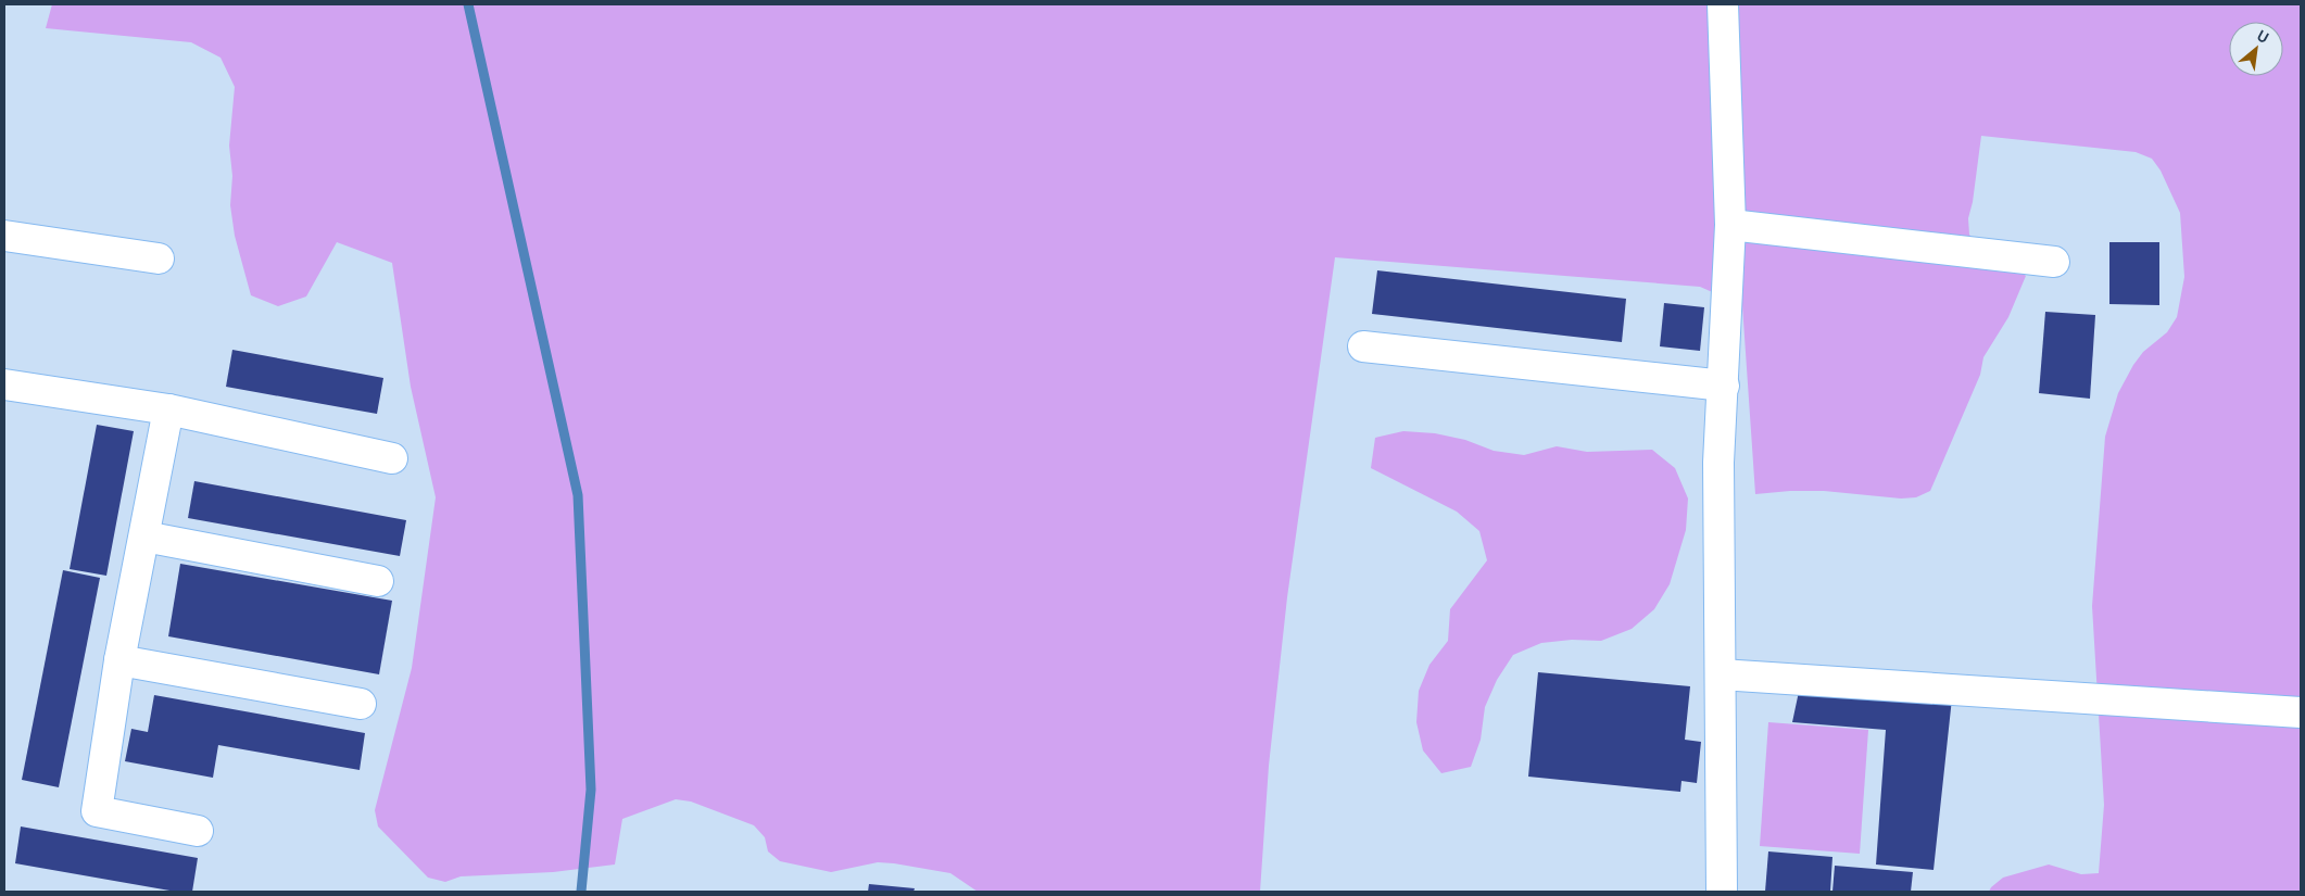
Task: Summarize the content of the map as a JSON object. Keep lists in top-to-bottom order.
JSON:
{
  "north": "top right"
}
